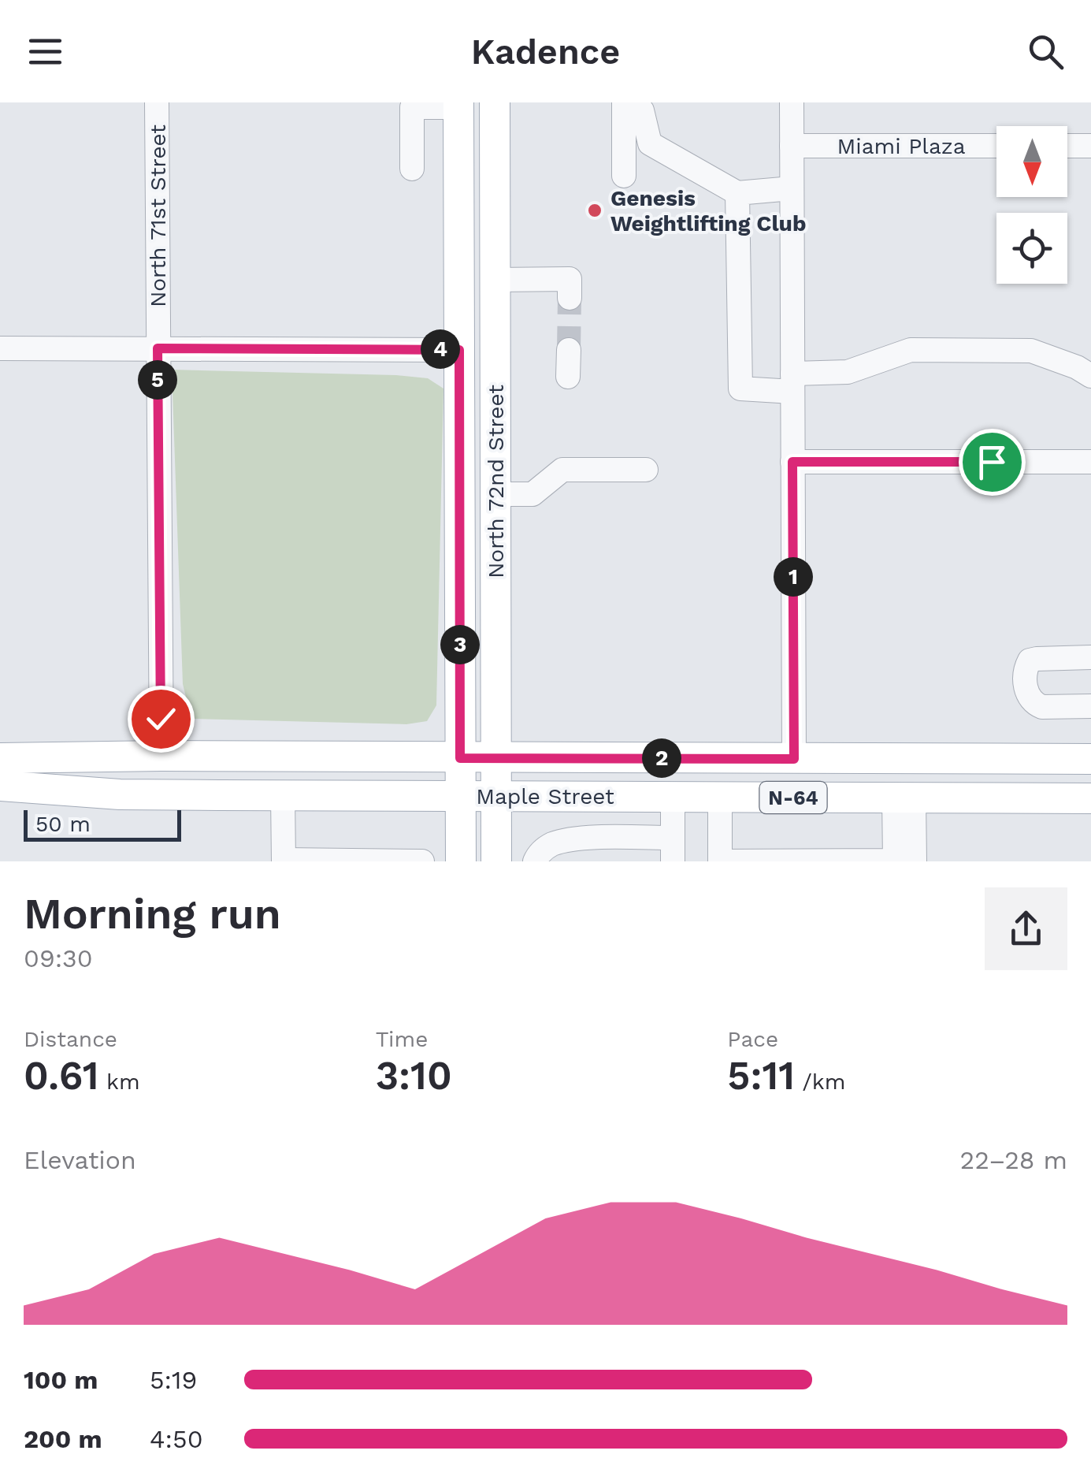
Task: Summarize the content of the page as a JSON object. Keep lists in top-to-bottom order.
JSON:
{
  "streets": {
    "main road": ["North 72nd Street", "Maple Street", "N-64"],
    "street": ["Miami Plaza", "North 71st Street"]
  },
  "crossings": [
    ["North 71st Street", "Maple Street"],
    ["North 72nd Street", "Maple Street"]
  ],
  "places": ["Genesis Weightlifting Club"],
  "scale_bar": "50 m",
  "north": "bottom",
  "page": {
    "header": "Kadence",
    "pins": [
      "4",
      "5",
      "1",
      "3",
      "2"
    ],
    "scale": "50 m",
    "heading": ["Morning run", "09:30"],
    "stats": [
      ["Distance", "0.61 km"],
      ["Time", "3:10"],
      ["Pace", "5:11 /km"]
    ],
    "chart": ["Elevation", "22–28 m"],
    "list": [
      {
        "name": "100 m",
        "note": "5:19"
      },
      {
        "name": "200 m",
        "note": "4:50"
      }
    ]
  }
}
